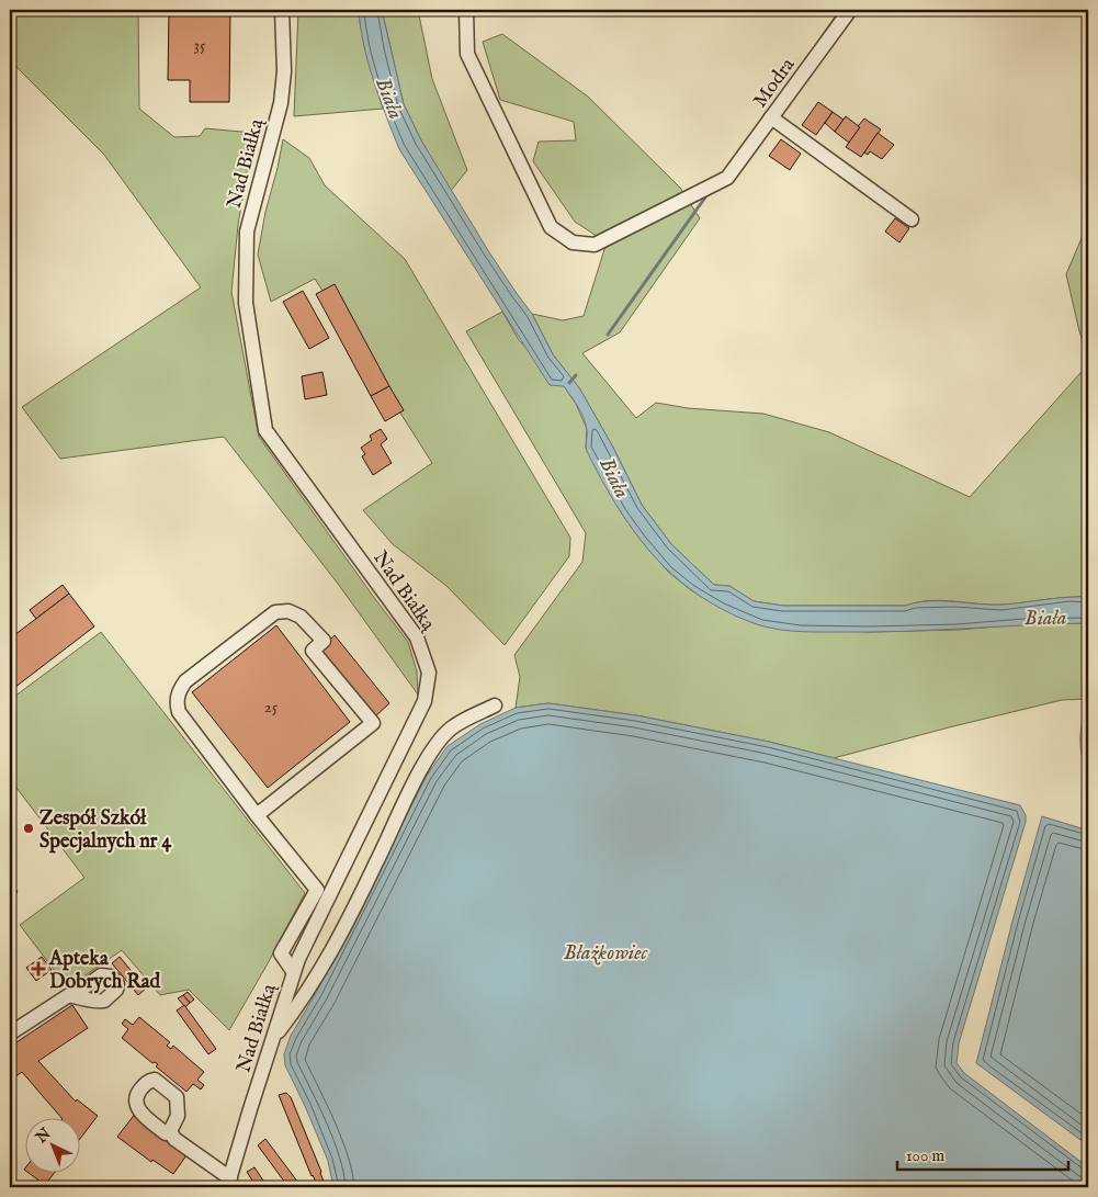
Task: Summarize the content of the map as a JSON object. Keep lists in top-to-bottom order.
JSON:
{
  "streets": {
    "street": ["Modra", "Nad Białką"]
  },
  "water": ["Biała", "Błażkowiec"],
  "places": {
    "other": ["Zespół Szkół Specjalnych nr 4"],
    "health": ["Apteka Dobrych Rad"]
  },
  "house_numbers": ["35", "25"],
  "scale_bar": "100 m",
  "north": "top left"
}
